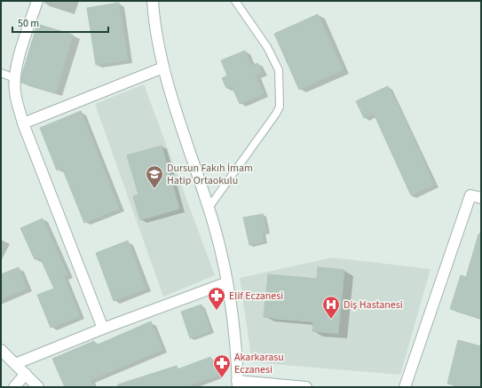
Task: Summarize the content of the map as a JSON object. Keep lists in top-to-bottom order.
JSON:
{
  "places": {
    "school or university": ["Dursun Fakıh İmam Hatip Ortaokulu"],
    "pharmacy": ["Elif Eczanesi", "Akarkarasu Eczanesi"],
    "hospital": ["Diş Hastanesi"]
  },
  "scale_bar": "50 m"
}
